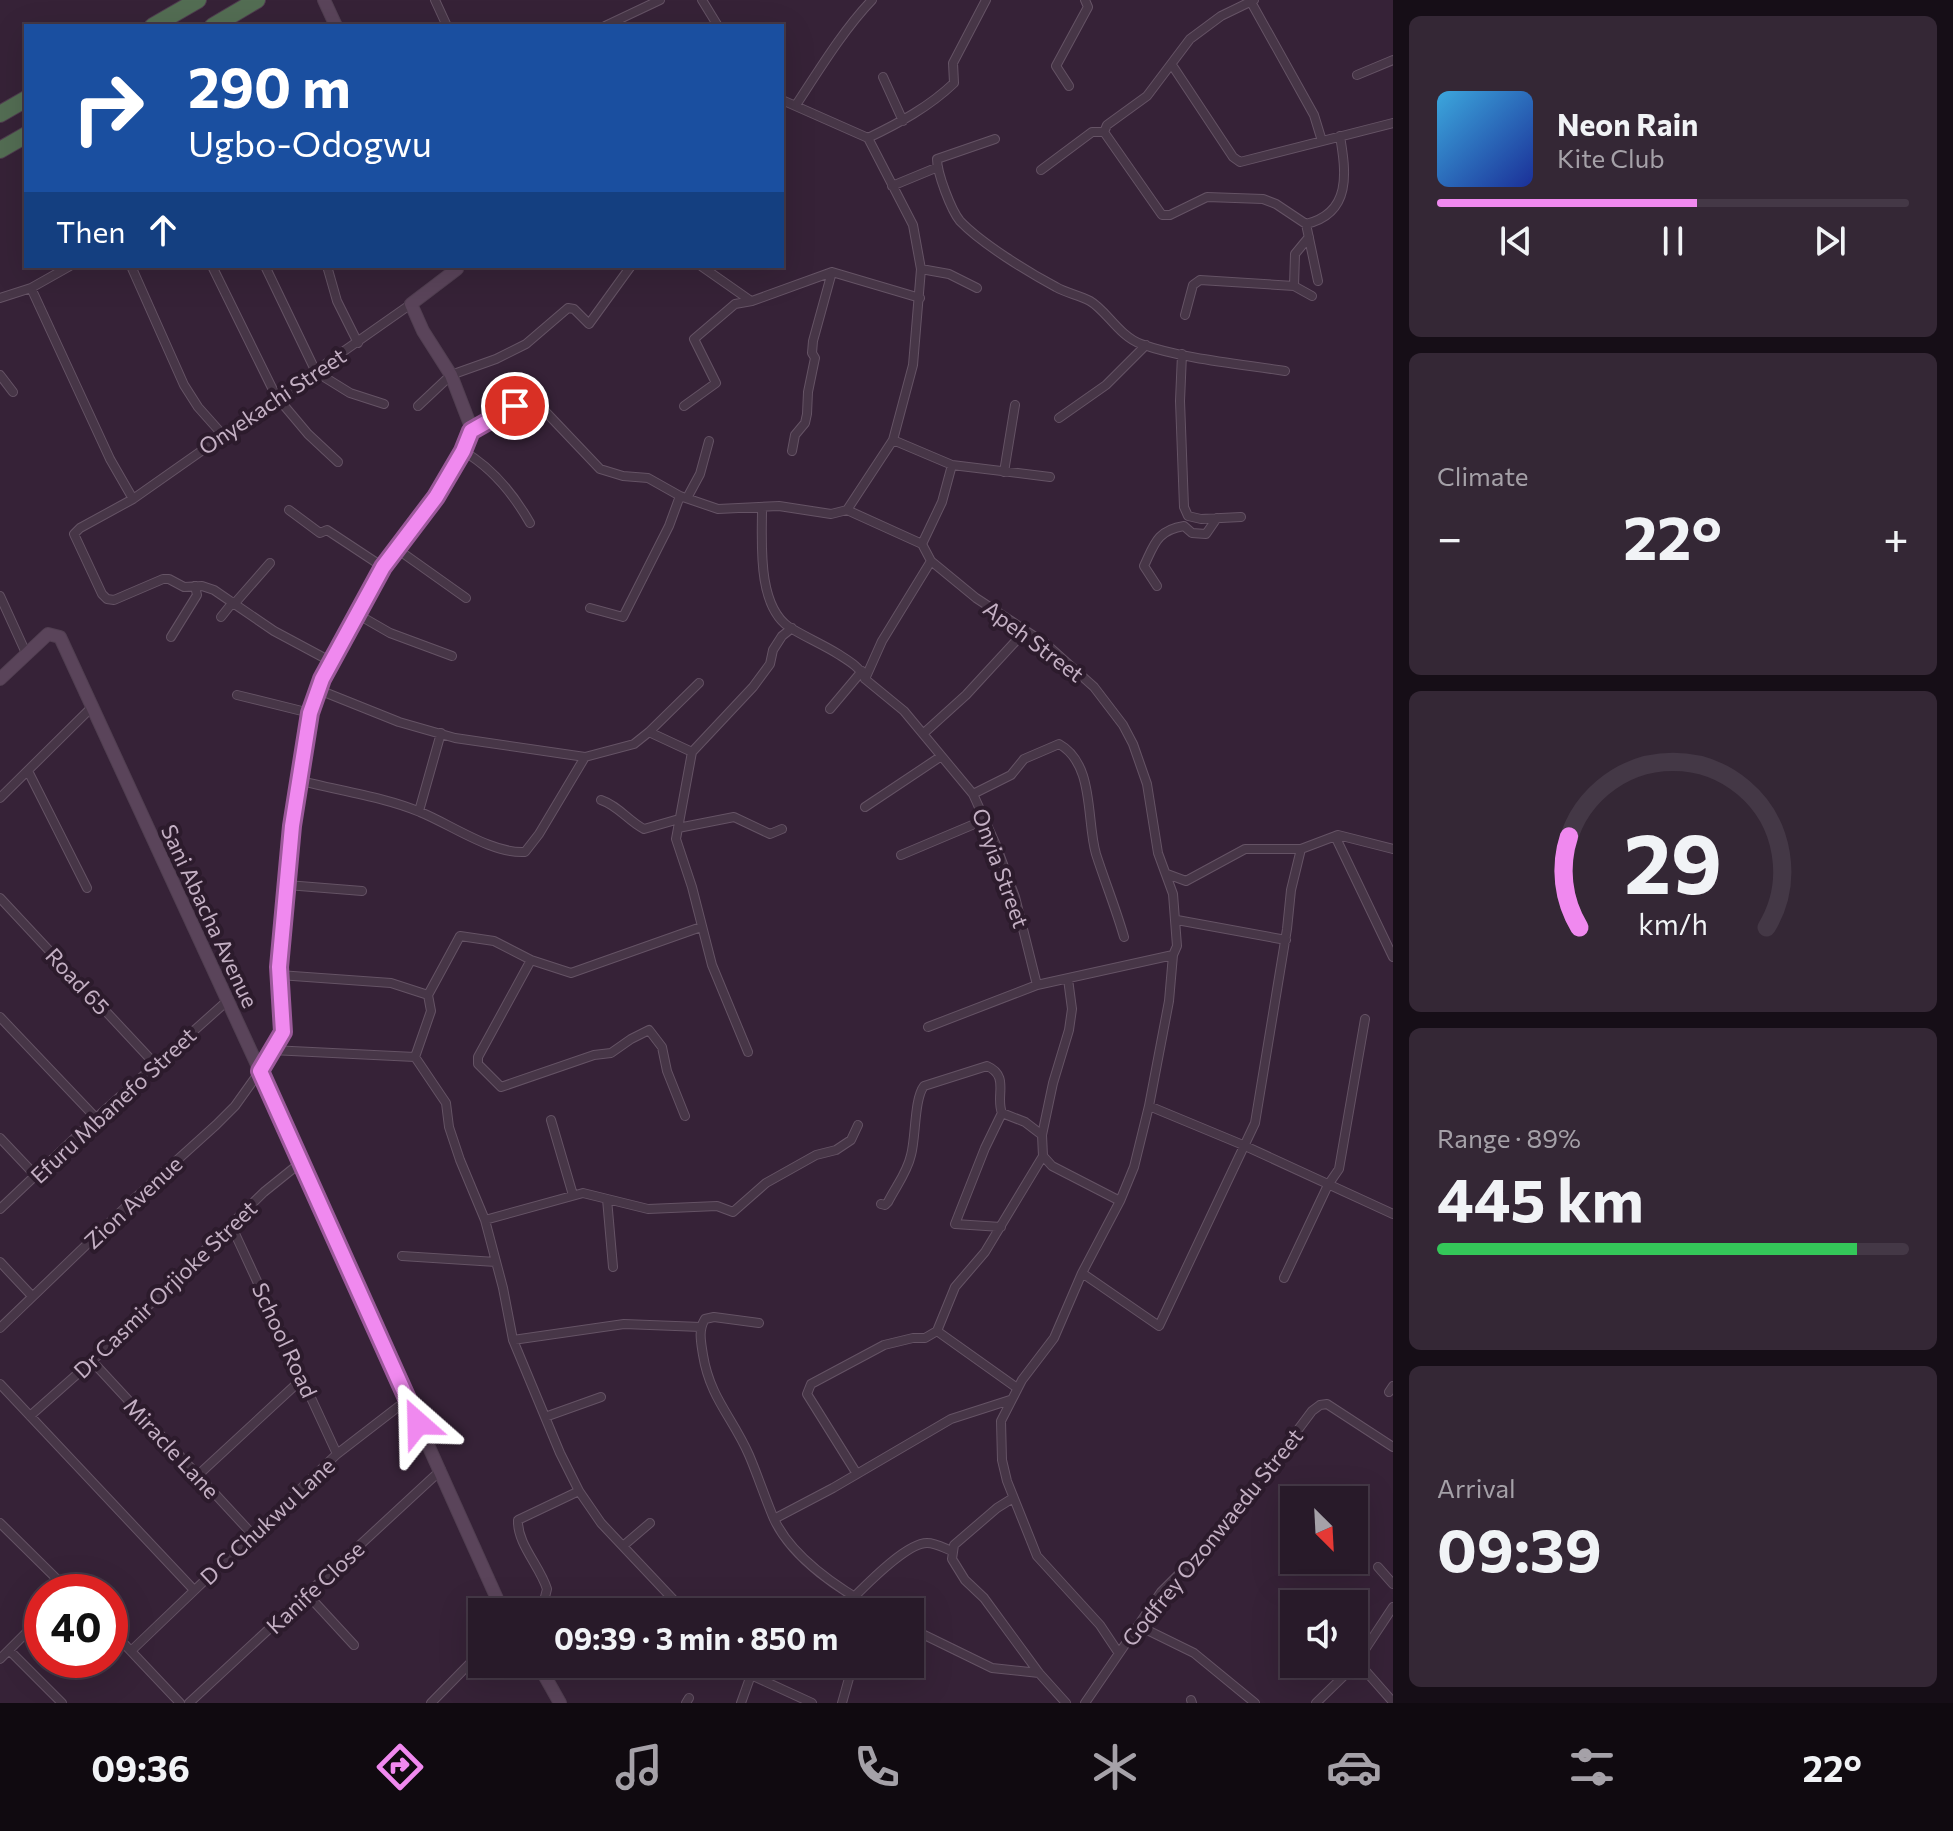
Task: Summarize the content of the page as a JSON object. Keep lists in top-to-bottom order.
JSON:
{
  "streets": {
    "street": [
      "Onyekachi Street",
      "Apeh Street",
      "Onyia Street",
      "Sani Abacha Avenue",
      "Road 65",
      "Efuru Mbanefo Street",
      "Zion Avenue",
      "Dr Casmir Orjioke Street",
      "School Road",
      "Miracle Lane",
      "D C Chukwu Lane",
      "Godfrey Ozonwaedu Street",
      "Kanife Close"
    ]
  },
  "crossings": [
    ["Sani Abacha Avenue", "Efuru Mbanefo Street"],
    ["Sani Abacha Avenue", "Zion Avenue"],
    ["Sani Abacha Avenue", "Dr Casmir Orjioke Street"],
    ["Sani Abacha Avenue", "D C Chukwu Lane"],
    ["Sani Abacha Avenue", "Kanife Close"],
    ["Road 65", "Efuru Mbanefo Street"],
    ["Dr Casmir Orjioke Street", "School Road"],
    ["Dr Casmir Orjioke Street", "Miracle Lane"],
    ["School Road", "D C Chukwu Lane"],
    ["Miracle Lane", "D C Chukwu Lane"]
  ],
  "north": "bottom right",
  "page": {
    "turn": ["290 m", "Ugbo-Odogwu"],
    "song": ["Neon Rain", "Kite Club"],
    "then": "Then",
    "tile": [
      "Climate",
      ["Range · 89%", "445 km"],
      ["Arrival", "09:39"]
    ],
    "heat": ["−", "22°", "+"],
    "limit": "40",
    "trip": "09:39 · 3 min · 850 m",
    "tabs": ["09:36", "22°"],
    "gauge": ["29", "km/h"]
  }
}
